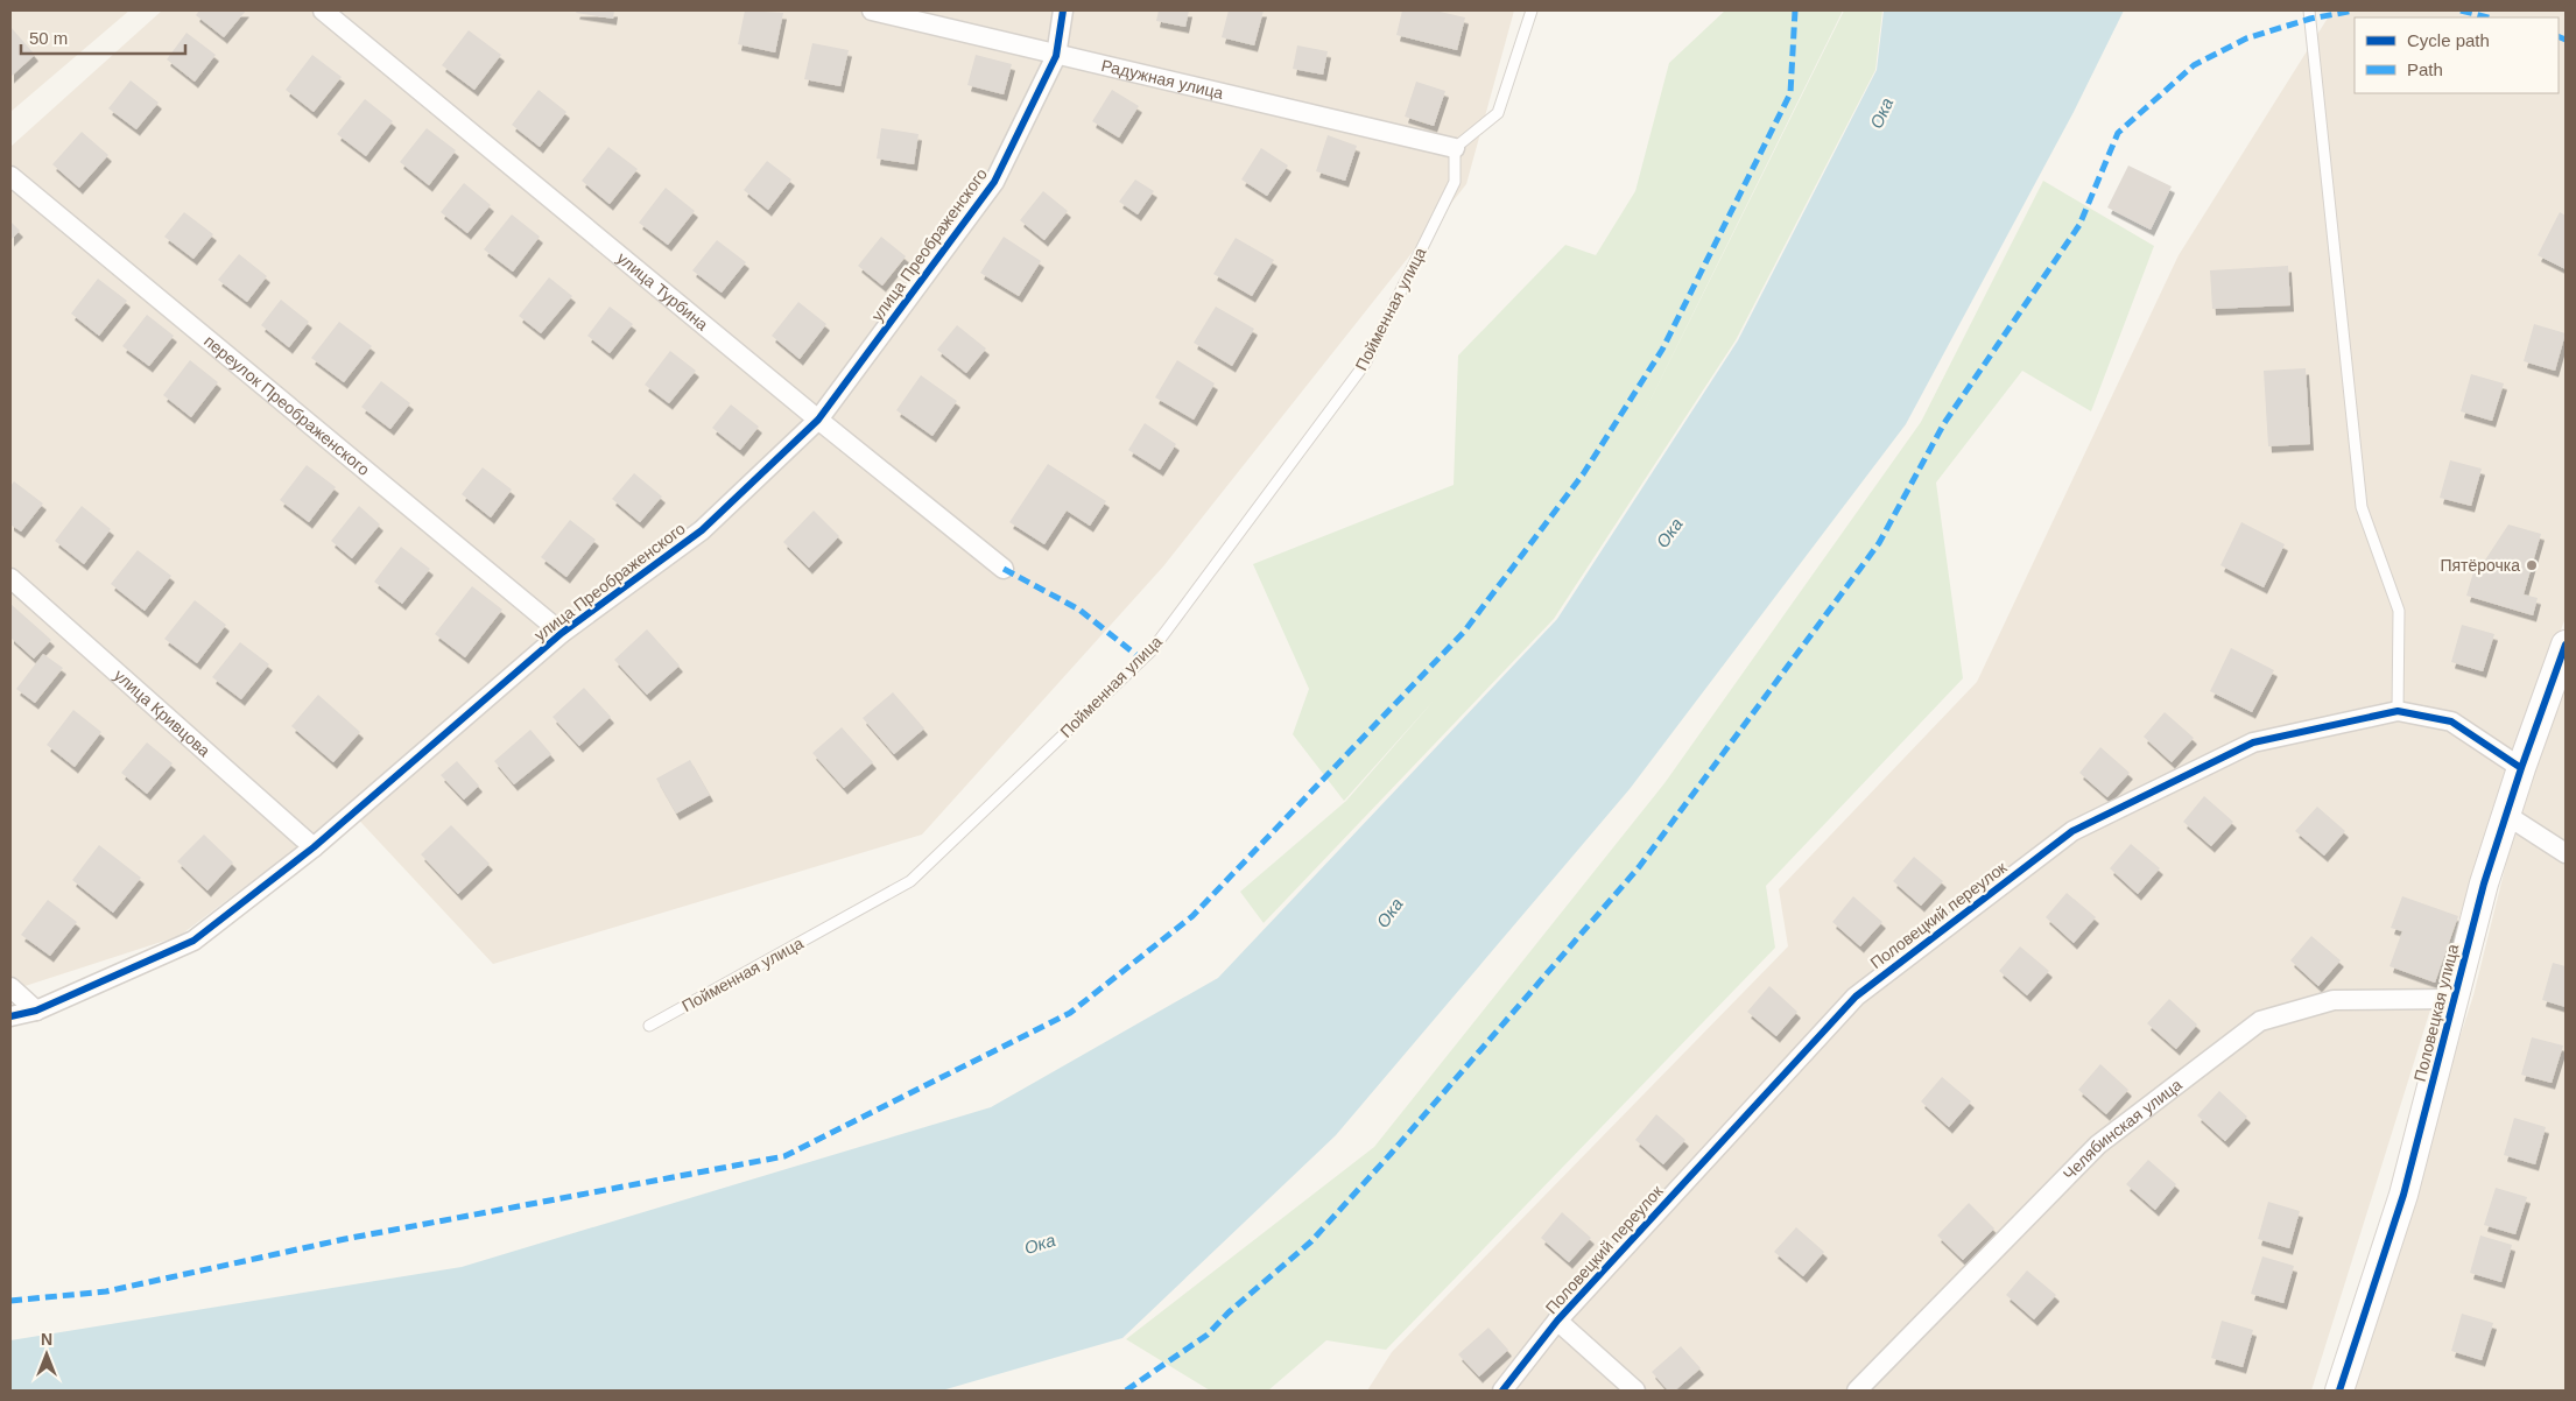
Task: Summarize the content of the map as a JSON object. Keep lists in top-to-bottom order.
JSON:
{
  "streets": {
    "street": [
      "Радужная улица",
      "улица Преображенского",
      "улица Турбина",
      "переулок Преображенского",
      "улица Кривцова",
      "Половецкий переулок",
      "Половецкая улица",
      "Челябинская улица"
    ],
    "lane": ["Пойменная улица"]
  },
  "crossings": [
    ["Радужная улица", "улица Преображенского"],
    ["Радужная улица", "Пойменная улица"],
    ["улица Преображенского", "улица Турбина"],
    ["улица Преображенского", "переулок Преображенского"],
    ["улица Преображенского", "улица Кривцова"],
    ["Половецкий переулок", "Половецкая улица"],
    ["Половецкая улица", "Челябинская улица"]
  ],
  "water": ["Ока"],
  "places": ["Пятёрочка"],
  "legend": ["Cycle path", "Path"],
  "scale_bar": "50 m",
  "north": "top"
}
